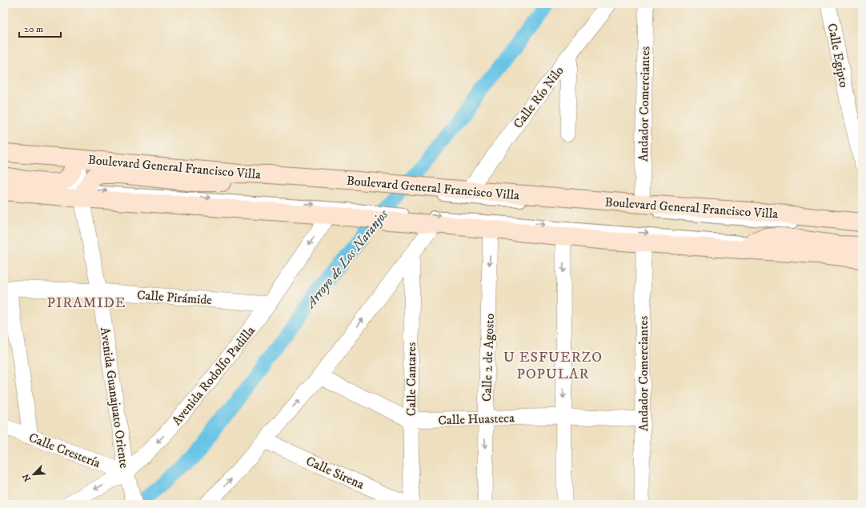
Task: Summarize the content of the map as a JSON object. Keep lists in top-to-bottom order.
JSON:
{
  "streets": {
    "main road": ["Boulevard General Francisco Villa"],
    "street": [
      "Calle Egipto",
      "Calle Río Nilo",
      "Andador Comerciantes",
      "Calle Pirámide",
      "Calle 2 de Agosto",
      "Avenida Rodolfo Padilla",
      "Calle Cantares",
      "Avenida Guanajuato Oriente",
      "Calle Huasteca",
      "Calle Crestería",
      "Calle Sirena"
    ]
  },
  "crossings": [
    ["Calle Río Nilo", "Boulevard General Francisco Villa"],
    ["Andador Comerciantes", "Boulevard General Francisco Villa"],
    ["Andador Comerciantes", "Calle Huasteca"],
    ["Boulevard General Francisco Villa", "Avenida Guanajuato Oriente"],
    ["Calle Pirámide", "Avenida Rodolfo Padilla"],
    ["Calle Pirámide", "Avenida Guanajuato Oriente"],
    ["Calle 2 de Agosto", "Calle Huasteca"],
    ["Avenida Rodolfo Padilla", "Avenida Guanajuato Oriente"],
    ["Avenida Rodolfo Padilla", "Calle Crestería"],
    ["Calle Cantares", "Calle Huasteca"],
    ["Avenida Guanajuato Oriente", "Calle Crestería"]
  ],
  "districts": ["PIRAMIDE", "U ESFUERZO POPULAR"],
  "water": ["Arroyo de Los Naranjos"],
  "scale_bar": "20 m",
  "north": "bottom left"
}
